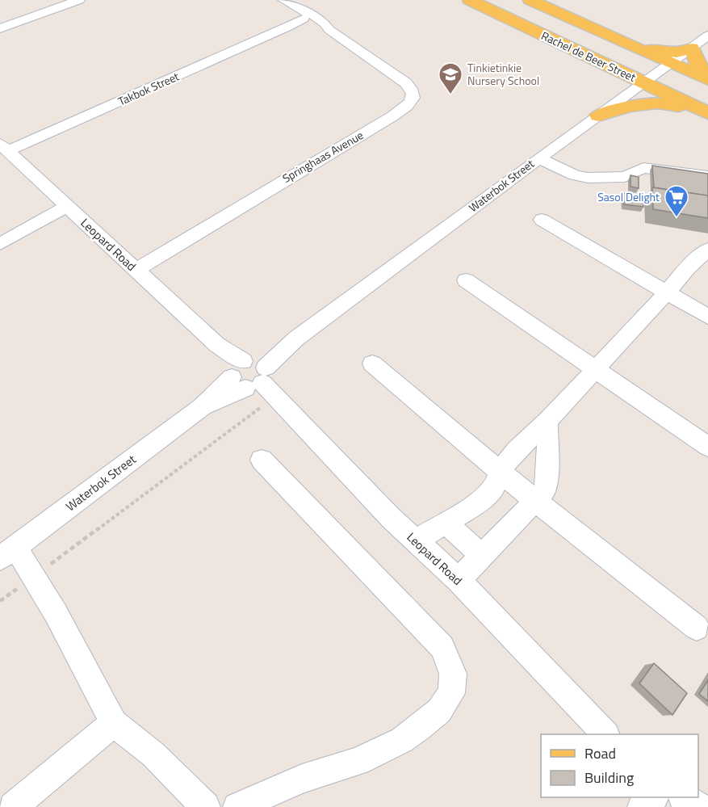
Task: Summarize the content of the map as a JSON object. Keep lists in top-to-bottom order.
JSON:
{
  "streets": {
    "main road": ["Rachel de Beer Street"],
    "street": [
      "Takbok Street",
      "Springhaas Avenue",
      "Waterbok Street",
      "Leopard Road"
    ]
  },
  "crossings": [
    ["Rachel de Beer Street", "Waterbok Street"],
    ["Takbok Street", "Springhaas Avenue"],
    ["Takbok Street", "Leopard Road"],
    ["Springhaas Avenue", "Leopard Road"],
    ["Waterbok Street", "Leopard Road"]
  ],
  "places": {
    "school or university": ["Tinkietinkie Nursery School"],
    "supermarket": ["Sasol Delight"]
  },
  "legend": ["Road", "Building"]
}
